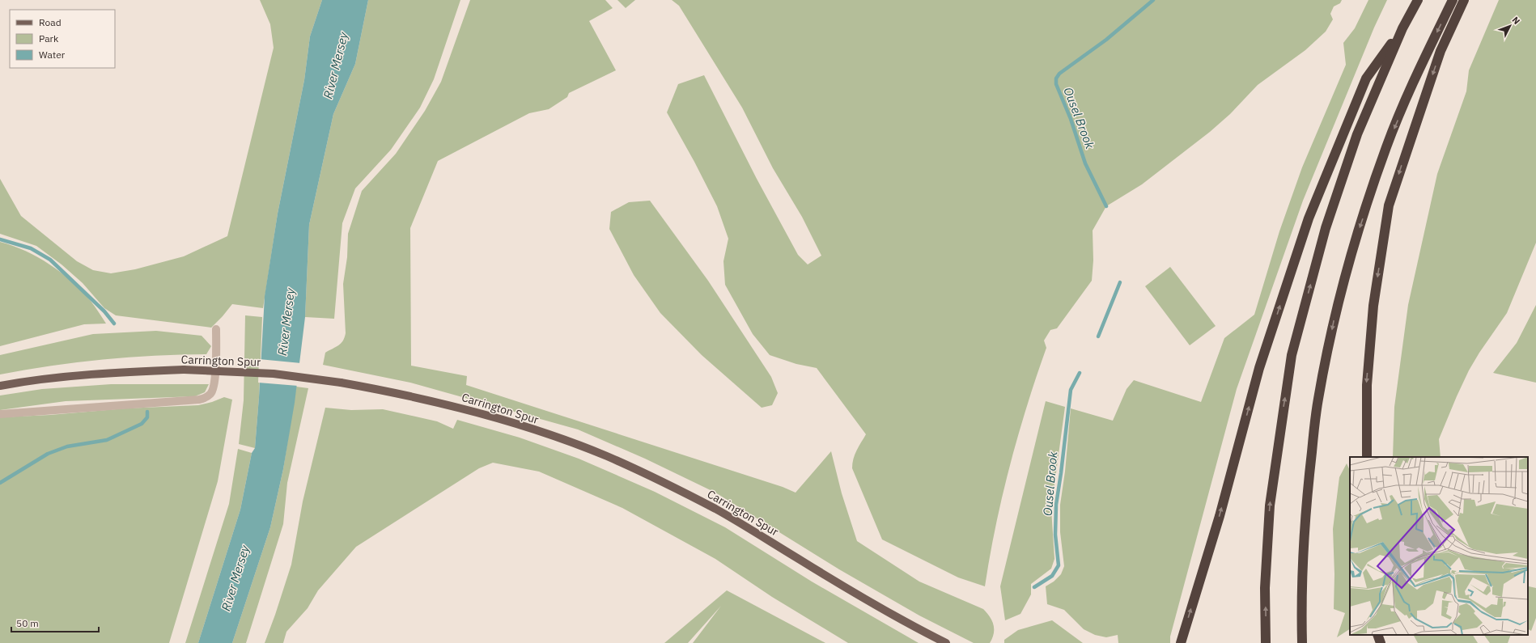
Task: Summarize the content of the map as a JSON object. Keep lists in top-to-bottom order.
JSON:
{
  "streets": {
    "main road": ["Carrington Spur"]
  },
  "water": ["River Mersey", "Ousel Brook"],
  "legend": ["Road", "Park", "Water"],
  "scale_bar": "50 m",
  "north": "top right"
}
